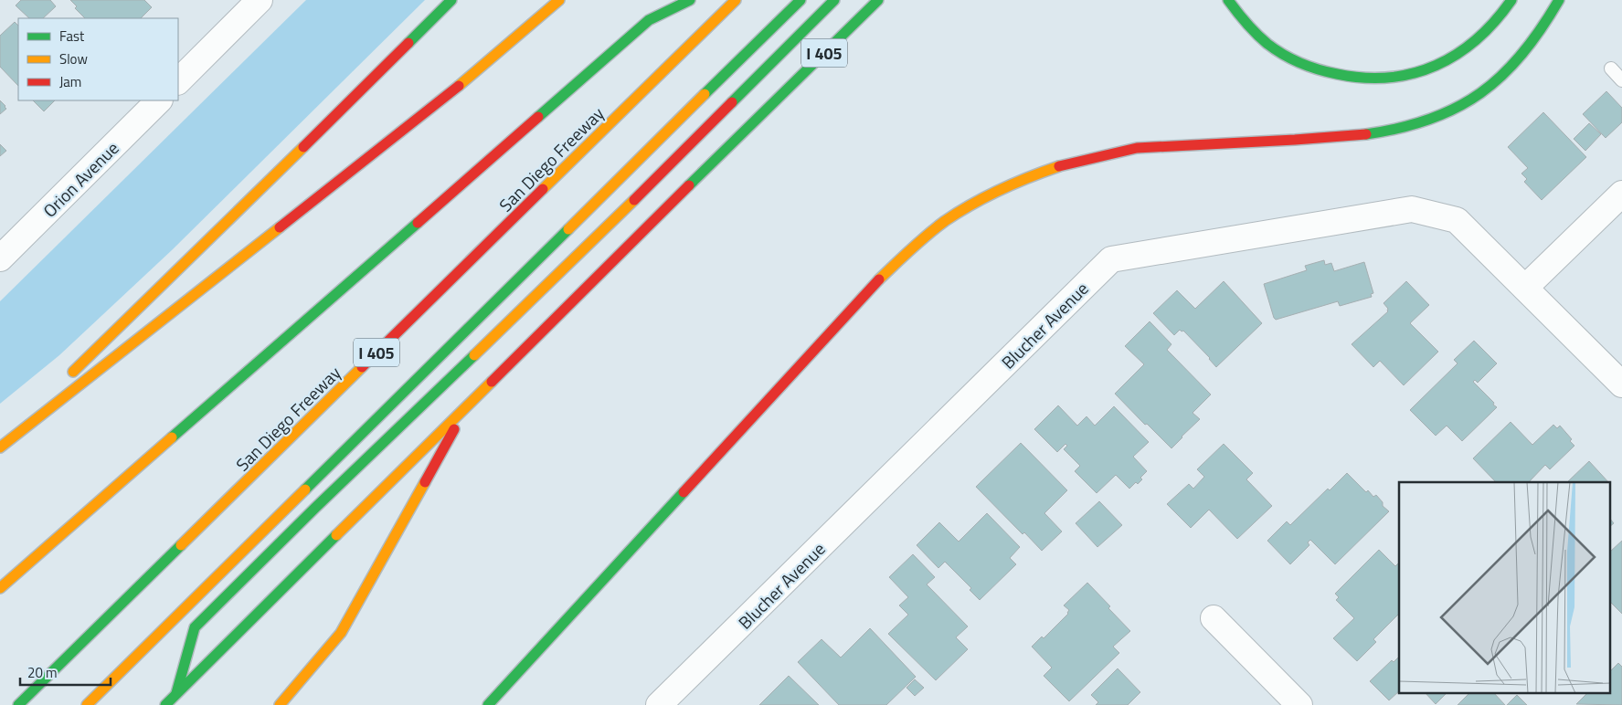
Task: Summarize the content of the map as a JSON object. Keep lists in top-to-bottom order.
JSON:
{
  "streets": {
    "highway": ["I 405", "San Diego Freeway"],
    "street": ["Orion Avenue", "Blucher Avenue"]
  },
  "legend": ["Fast", "Slow", "Jam"],
  "scale_bar": "20 m"
}
